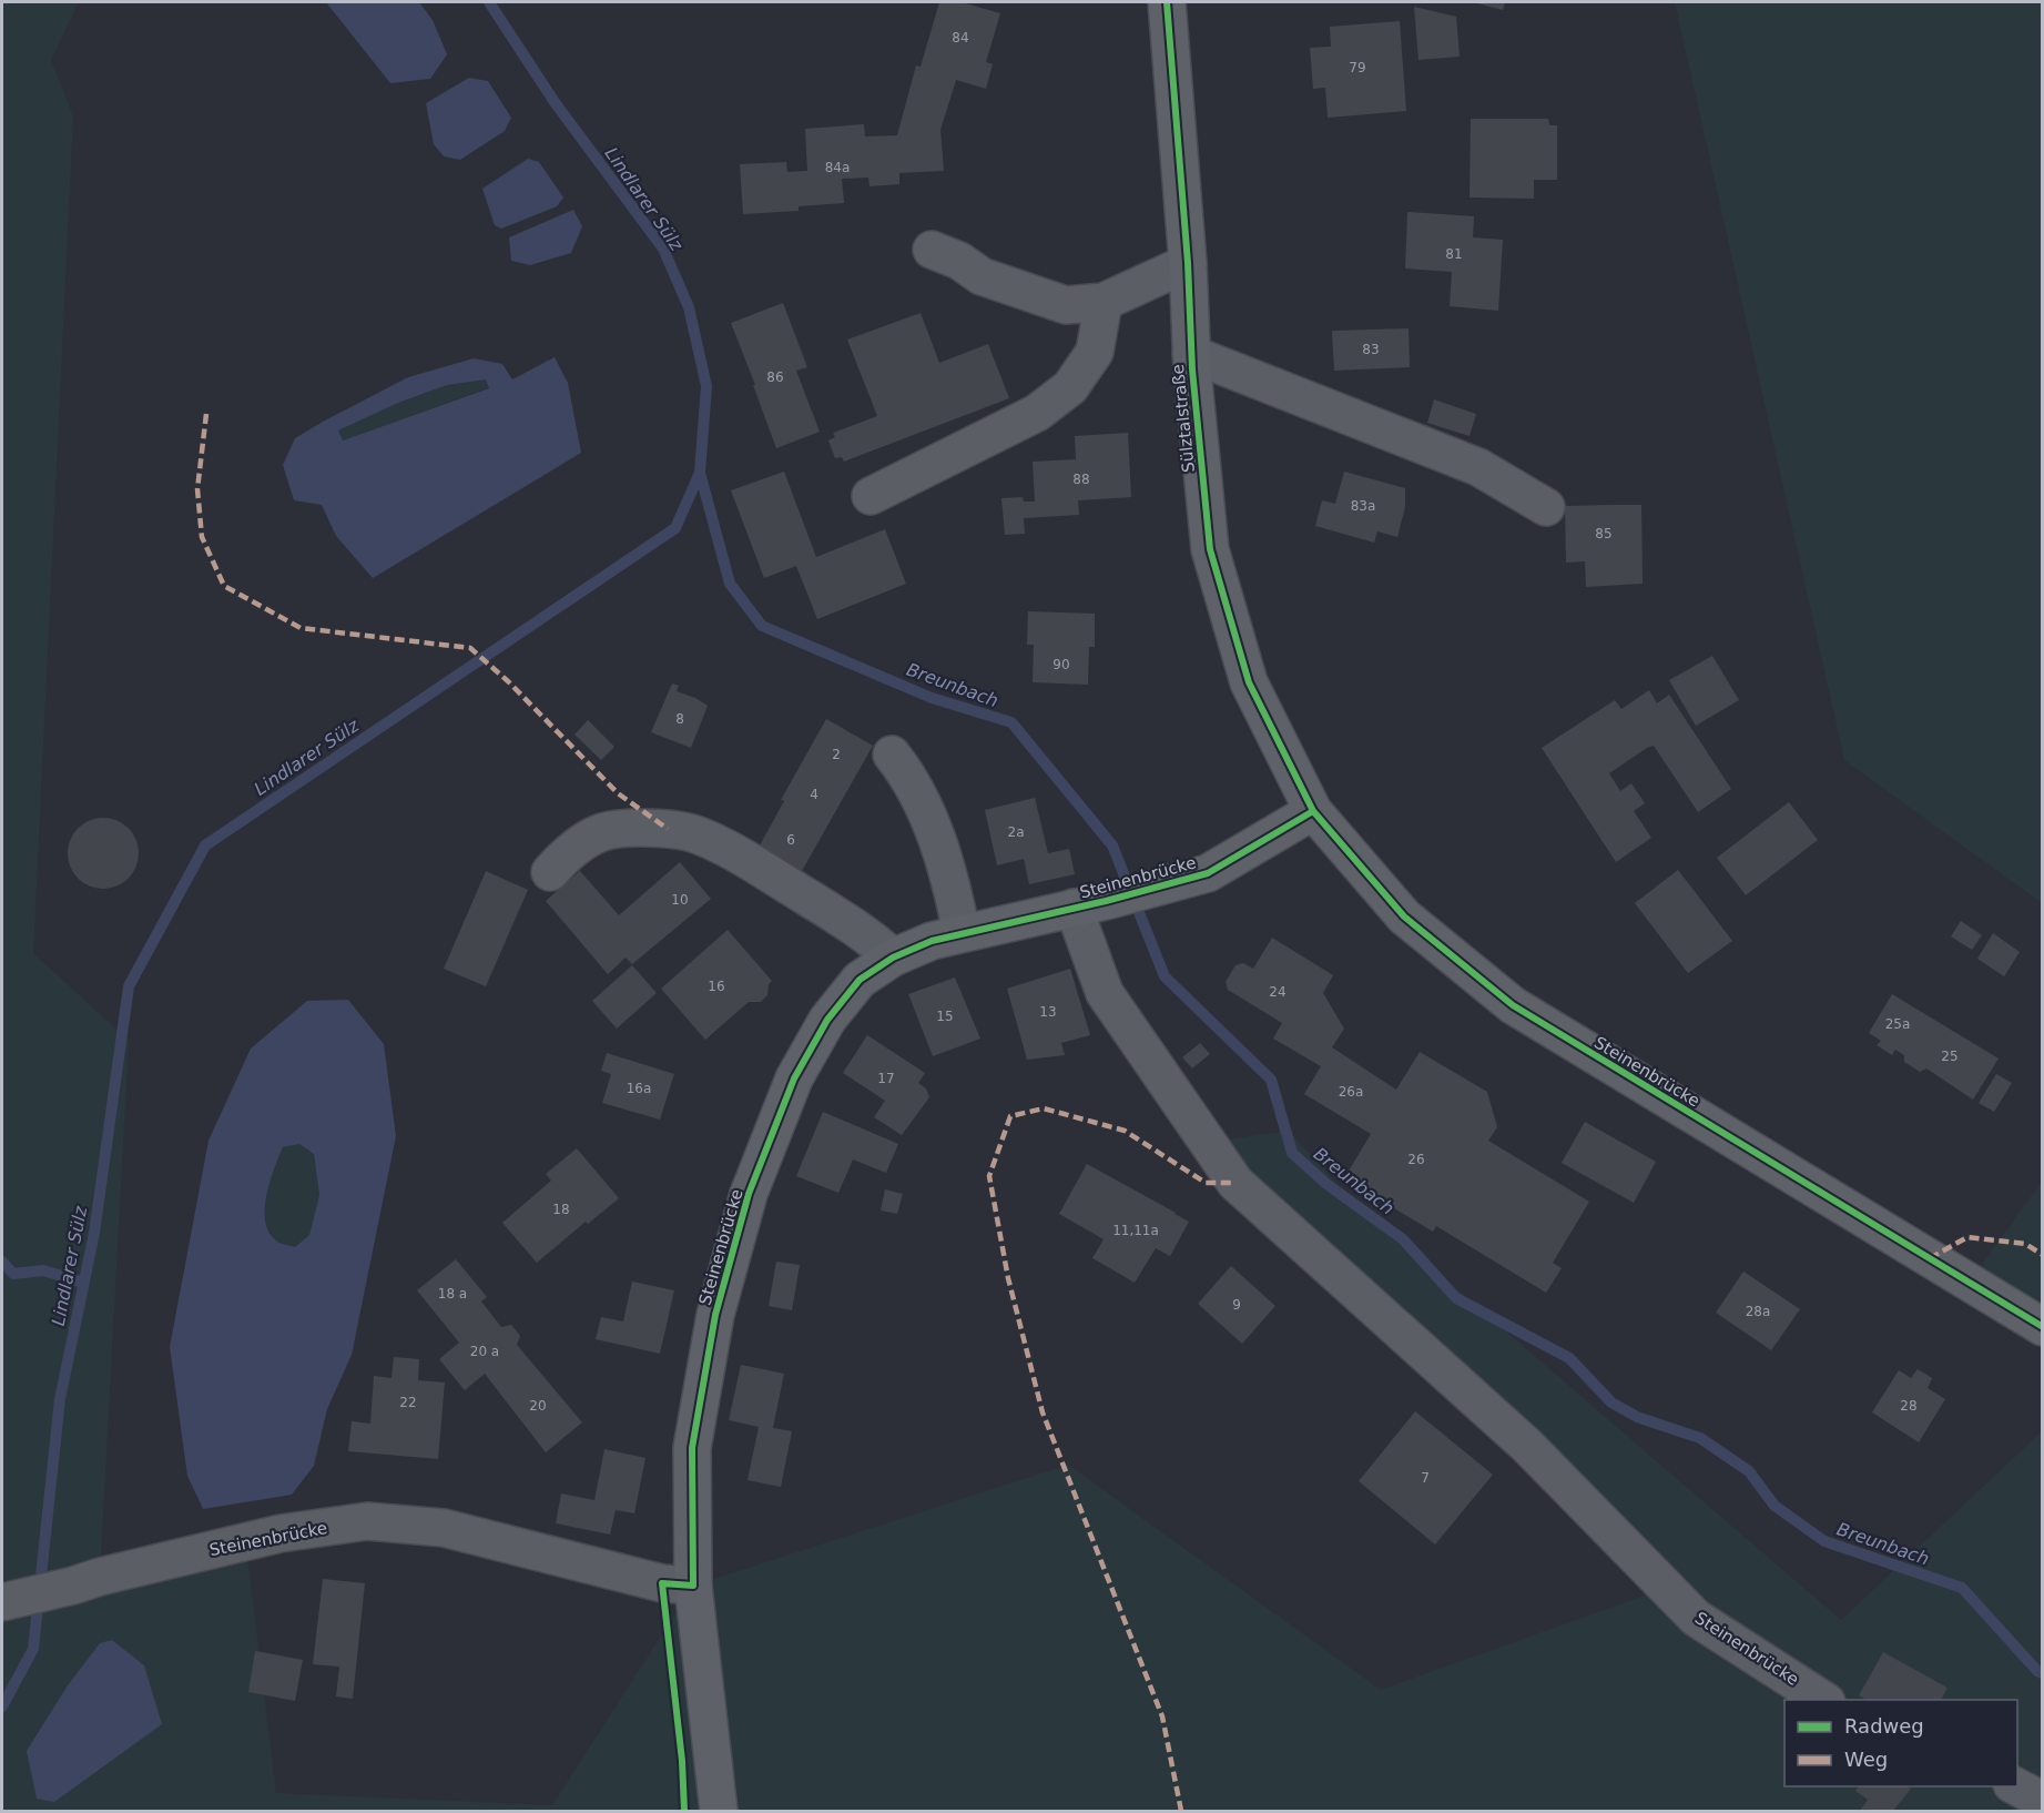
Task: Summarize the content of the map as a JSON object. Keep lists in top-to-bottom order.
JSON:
{
  "streets": {
    "main road": ["Sülztalstraße", "Steinenbrücke"]
  },
  "crossings": [
    ["Sülztalstraße", "Steinenbrücke"]
  ],
  "water": ["Lindlarer Sülz", "Breunbach"],
  "house_numbers": [
    "84",
    "79",
    "84a",
    "81",
    "83",
    "86",
    "88",
    "83a",
    "85",
    "90",
    "8",
    "2",
    "4",
    "2a",
    "6",
    "10",
    "16",
    "24",
    "13",
    "15",
    "25a",
    "25",
    "17",
    "16a",
    "26a",
    "26",
    "18",
    "11,11a",
    "18 a",
    "9",
    "28a",
    "20 a",
    "22",
    "20",
    "28",
    "7"
  ],
  "legend": ["Radweg", "Weg"]
}
